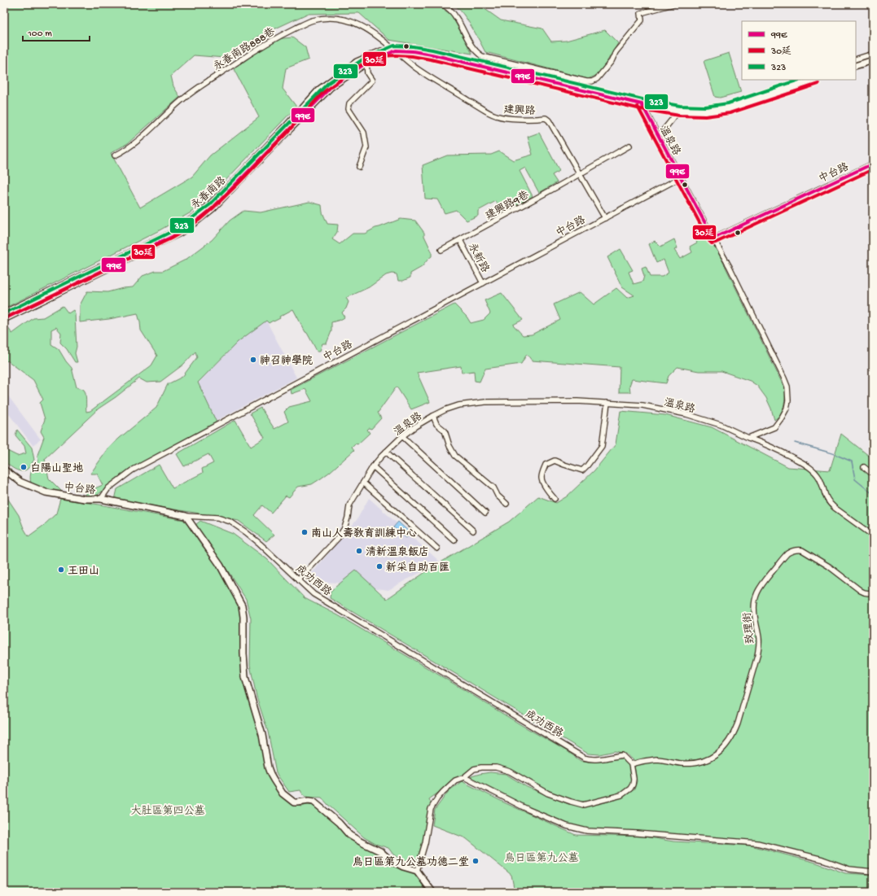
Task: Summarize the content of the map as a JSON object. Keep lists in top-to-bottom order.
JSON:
{
  "streets": {
    "street": [
      "永春南路888巷",
      "建興路",
      "溫泉路",
      "中台路",
      "永春南路",
      "建興路9巷",
      "永新路",
      "成功西路",
      "致理街"
    ]
  },
  "crossings": [
    ["永春南路888巷", "建興路"],
    ["永春南路888巷", "永春南路"],
    ["建興路", "中台路"],
    ["建興路", "永春南路"],
    ["建興路", "建興路9巷"],
    ["溫泉路", "中台路"],
    ["溫泉路", "永春南路"],
    ["溫泉路", "成功西路"],
    ["中台路", "永新路"],
    ["中台路", "成功西路"],
    ["建興路9巷", "永新路"],
    ["成功西路", "致理街"]
  ],
  "parks": ["大肚區第四公墓", "烏日區第九公墓"],
  "places": [
    "神召神學院",
    "白陽山聖地",
    "南山人壽教育訓練中心",
    "清新溫泉飯店",
    "新采自助百匯",
    "王田山",
    "烏日區第九公墓功德二堂"
  ],
  "lines": ["transit line 323", "transit line 99E", "transit line 30延"],
  "legend": ["99E", "30延", "323"],
  "scale_bar": "100 m"
}
